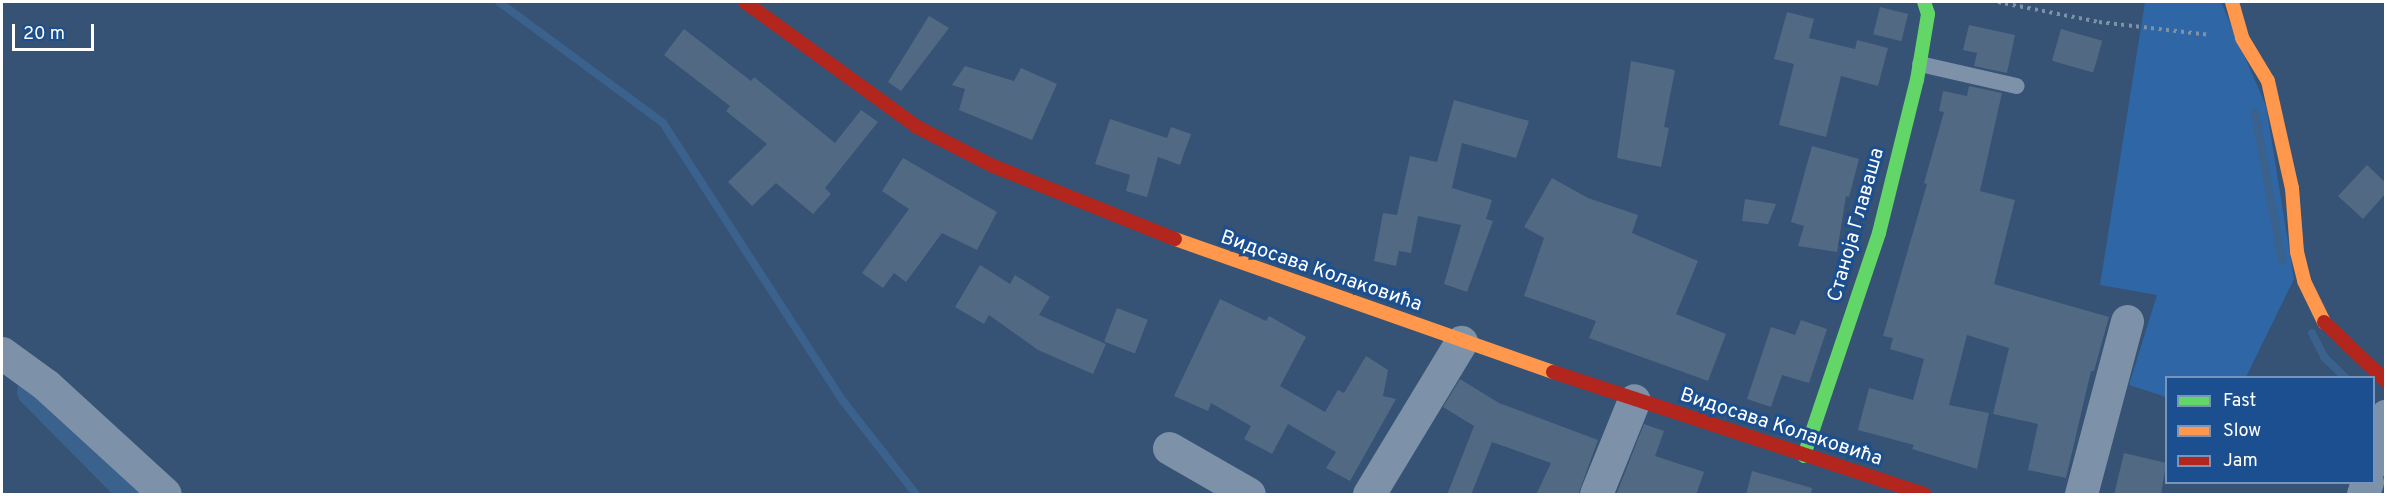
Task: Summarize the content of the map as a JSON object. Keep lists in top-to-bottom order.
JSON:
{
  "streets": {
    "street": ["Станоја Главаша", "Видосава Колаковића"]
  },
  "crossings": [
    ["Станоја Главаша", "Видосава Колаковића"]
  ],
  "legend": ["Fast", "Slow", "Jam"],
  "scale_bar": "20 m"
}
